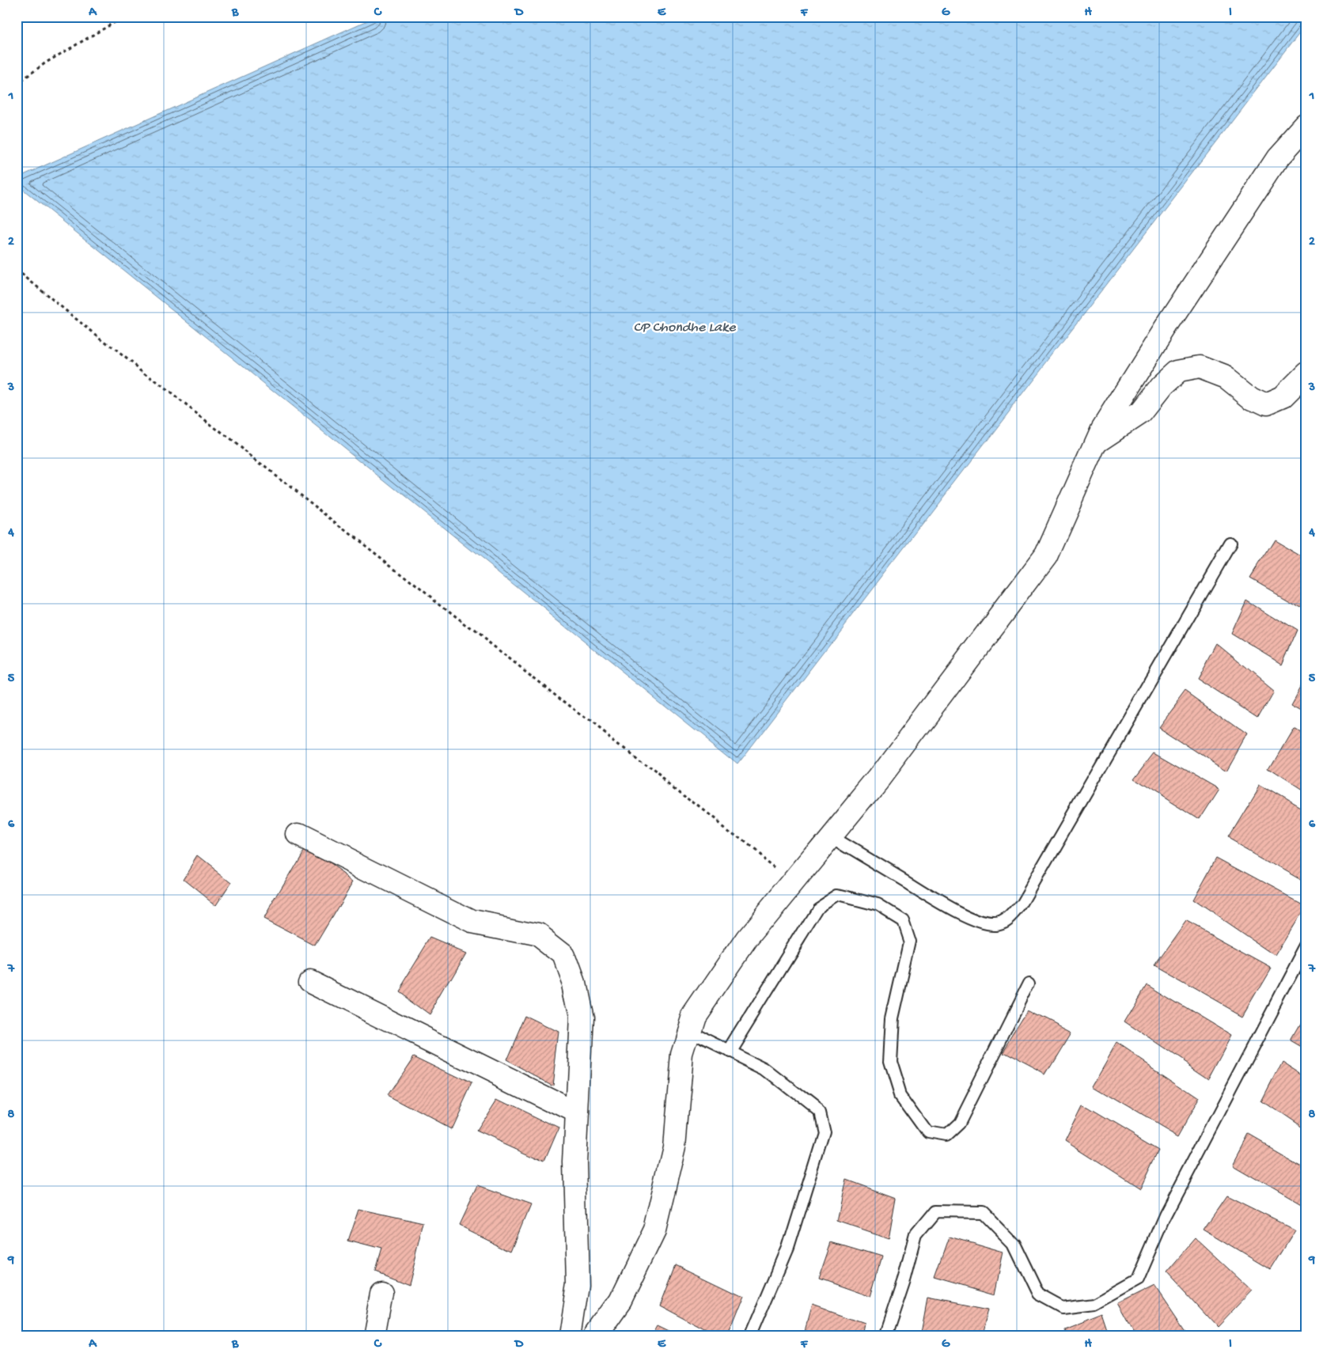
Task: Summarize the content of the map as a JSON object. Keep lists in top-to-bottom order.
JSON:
{
  "water": ["CP Chondhe Lake"],
  "grid": {
    "columns": [
      "A",
      "B",
      "C",
      "D",
      "E",
      "F",
      "G",
      "H",
      "I"
    ],
    "rows": [
      "1",
      "2",
      "3",
      "4",
      "5",
      "6",
      "7",
      "8",
      "9"
    ]
  }
}
